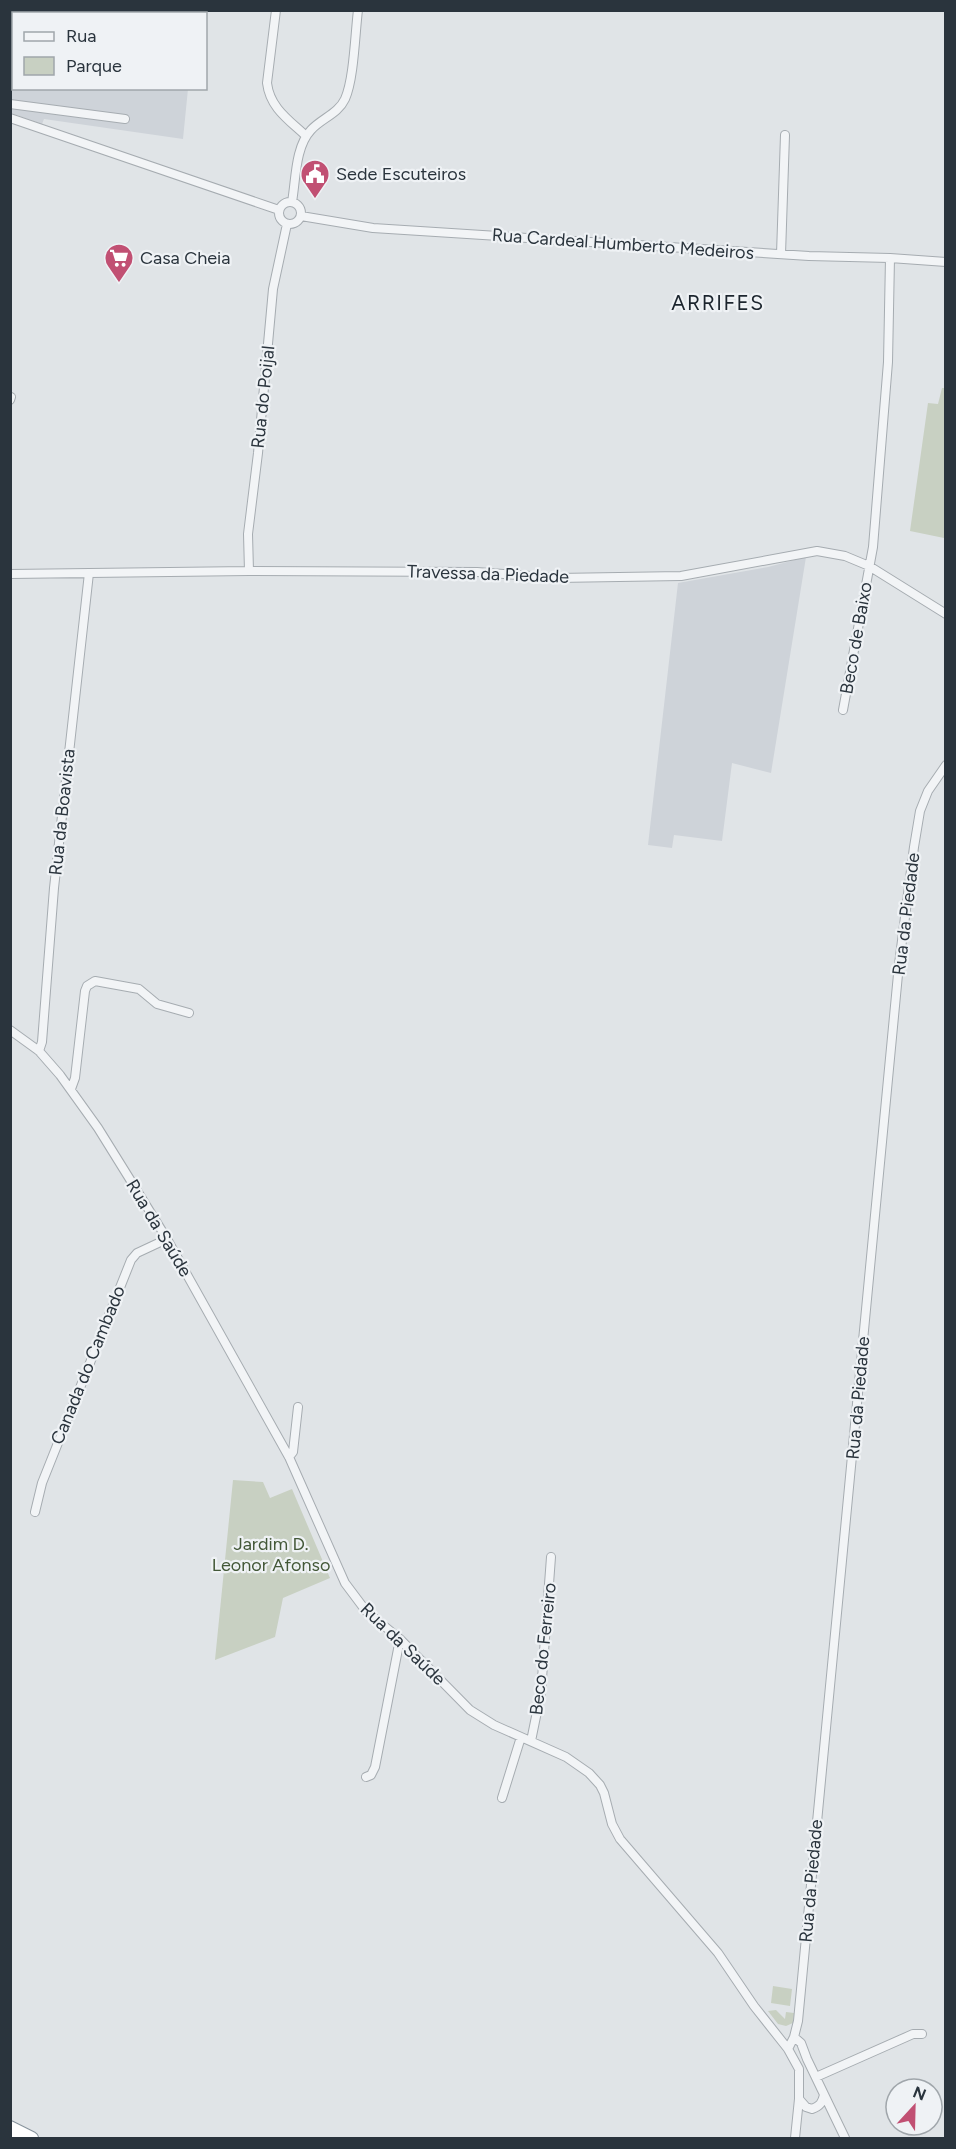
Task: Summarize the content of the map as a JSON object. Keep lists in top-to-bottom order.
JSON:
{
  "streets": {
    "street": [
      "Rua Cardeal Humberto Medeiros",
      "Rua do Poijal",
      "Travessa da Piedade",
      "Beco de Baixo",
      "Rua da Boavista",
      "Rua da Piedade",
      "Rua da Saúde",
      "Canada do Cambado",
      "Beco do Ferreiro"
    ]
  },
  "crossings": [
    ["Rua Cardeal Humberto Medeiros", "Rua do Poijal"],
    ["Rua Cardeal Humberto Medeiros", "Beco de Baixo"],
    ["Rua do Poijal", "Travessa da Piedade"],
    ["Travessa da Piedade", "Beco de Baixo"],
    ["Travessa da Piedade", "Rua da Boavista"],
    ["Rua da Boavista", "Rua da Saúde"],
    ["Rua da Piedade", "Rua da Saúde"],
    ["Rua da Saúde", "Canada do Cambado"],
    ["Rua da Saúde", "Beco do Ferreiro"]
  ],
  "districts": ["ARRIFES"],
  "parks": ["Jardim D. Leonor Afonso"],
  "places": {
    "public building": ["Sede Escuteiros"],
    "supermarket": ["Casa Cheia"]
  },
  "legend": ["Rua", "Parque"],
  "north": "top"
}
